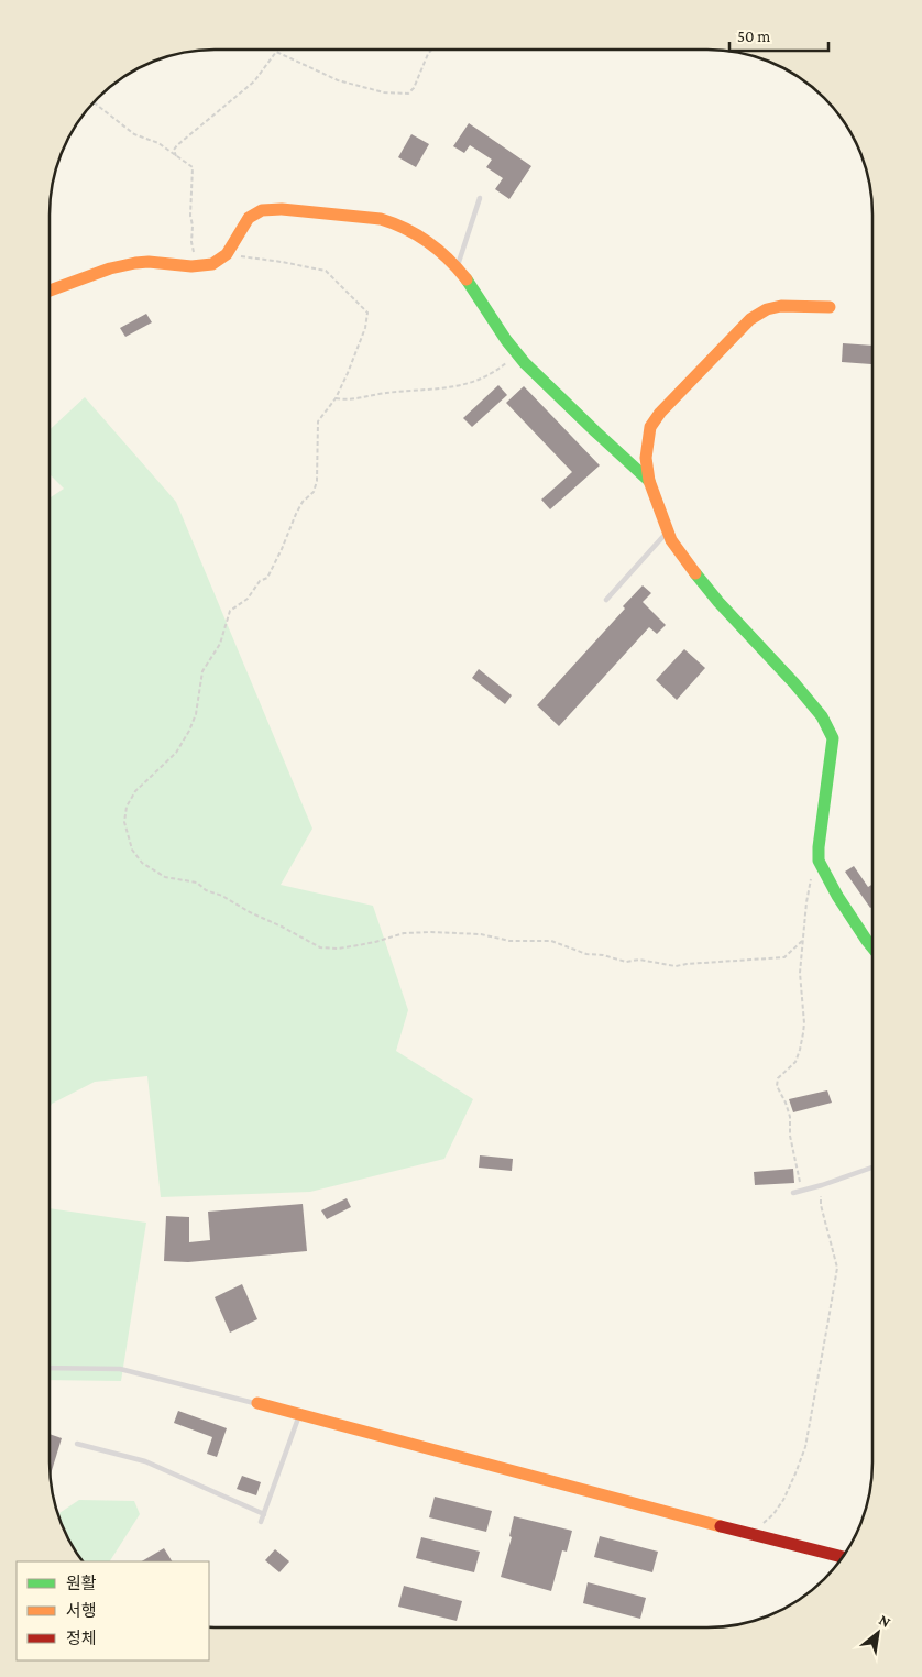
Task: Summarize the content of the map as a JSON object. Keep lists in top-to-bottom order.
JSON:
{
  "legend": ["원활", "서행", "정체"],
  "scale_bar": "50 m",
  "north": "top right"
}
